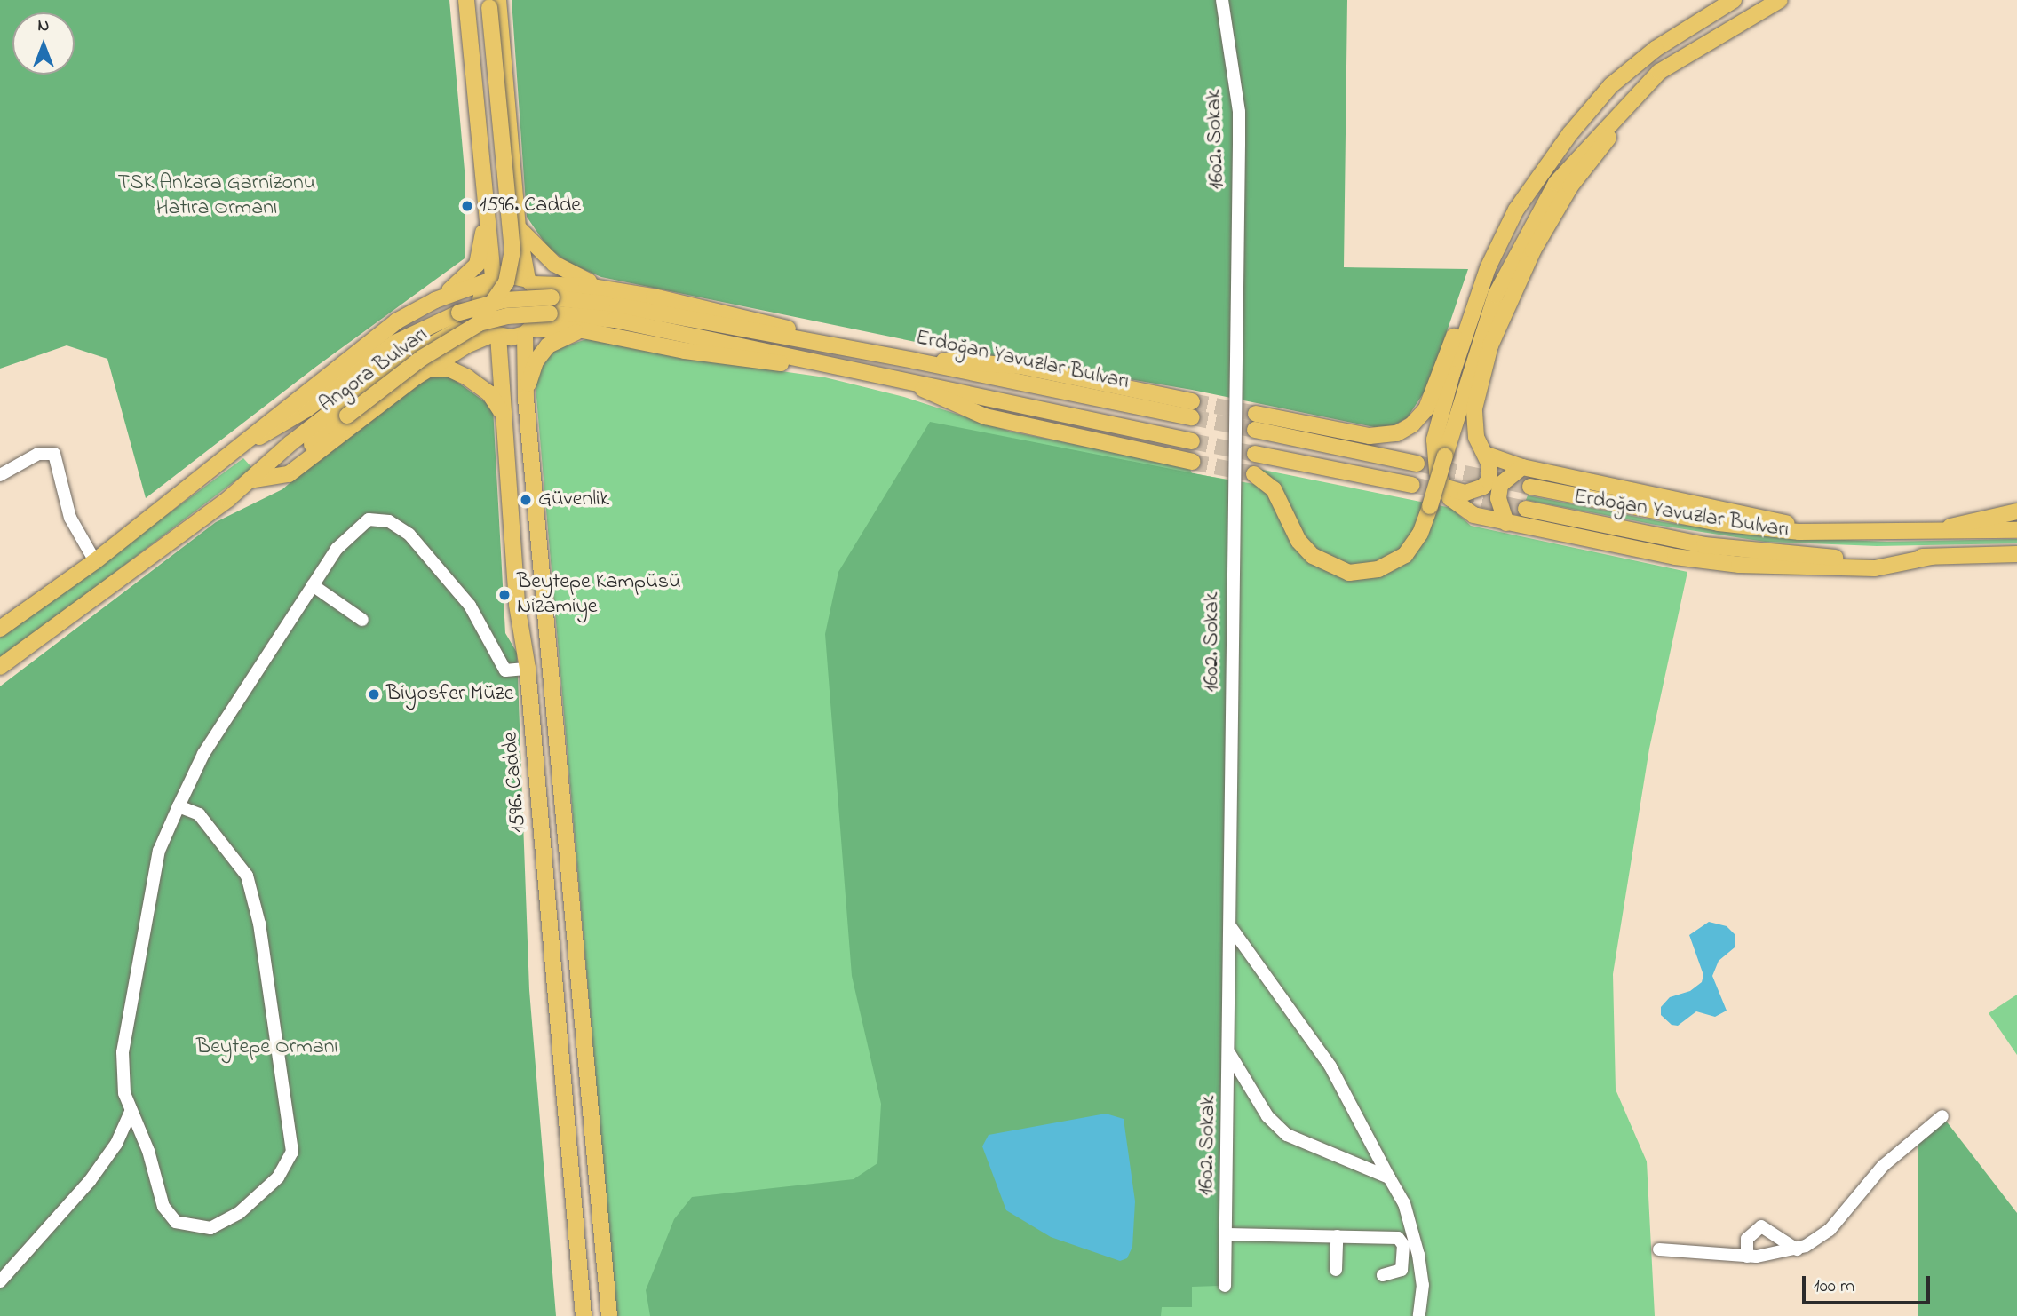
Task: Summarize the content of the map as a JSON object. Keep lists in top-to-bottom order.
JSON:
{
  "streets": {
    "main road": ["Erdoğan Yavuzlar Bulvarı", "Angora Bulvarı", "1596. Cadde"],
    "street": ["1602. Sokak"]
  },
  "crossings": [
    ["Erdoğan Yavuzlar Bulvarı", "Angora Bulvarı"],
    ["Erdoğan Yavuzlar Bulvarı", "1596. Cadde"],
    ["Angora Bulvarı", "1596. Cadde"]
  ],
  "parks": ["TSK Ankara Garnizonu Hatıra Ormanı", "Beytepe Ormanı"],
  "places": [
    "1596. Cadde",
    "Güvenlik",
    "Beytepe Kampüsü Nizamiye",
    "Biyosfer Müze"
  ],
  "scale_bar": "100 m",
  "north": "top"
}
